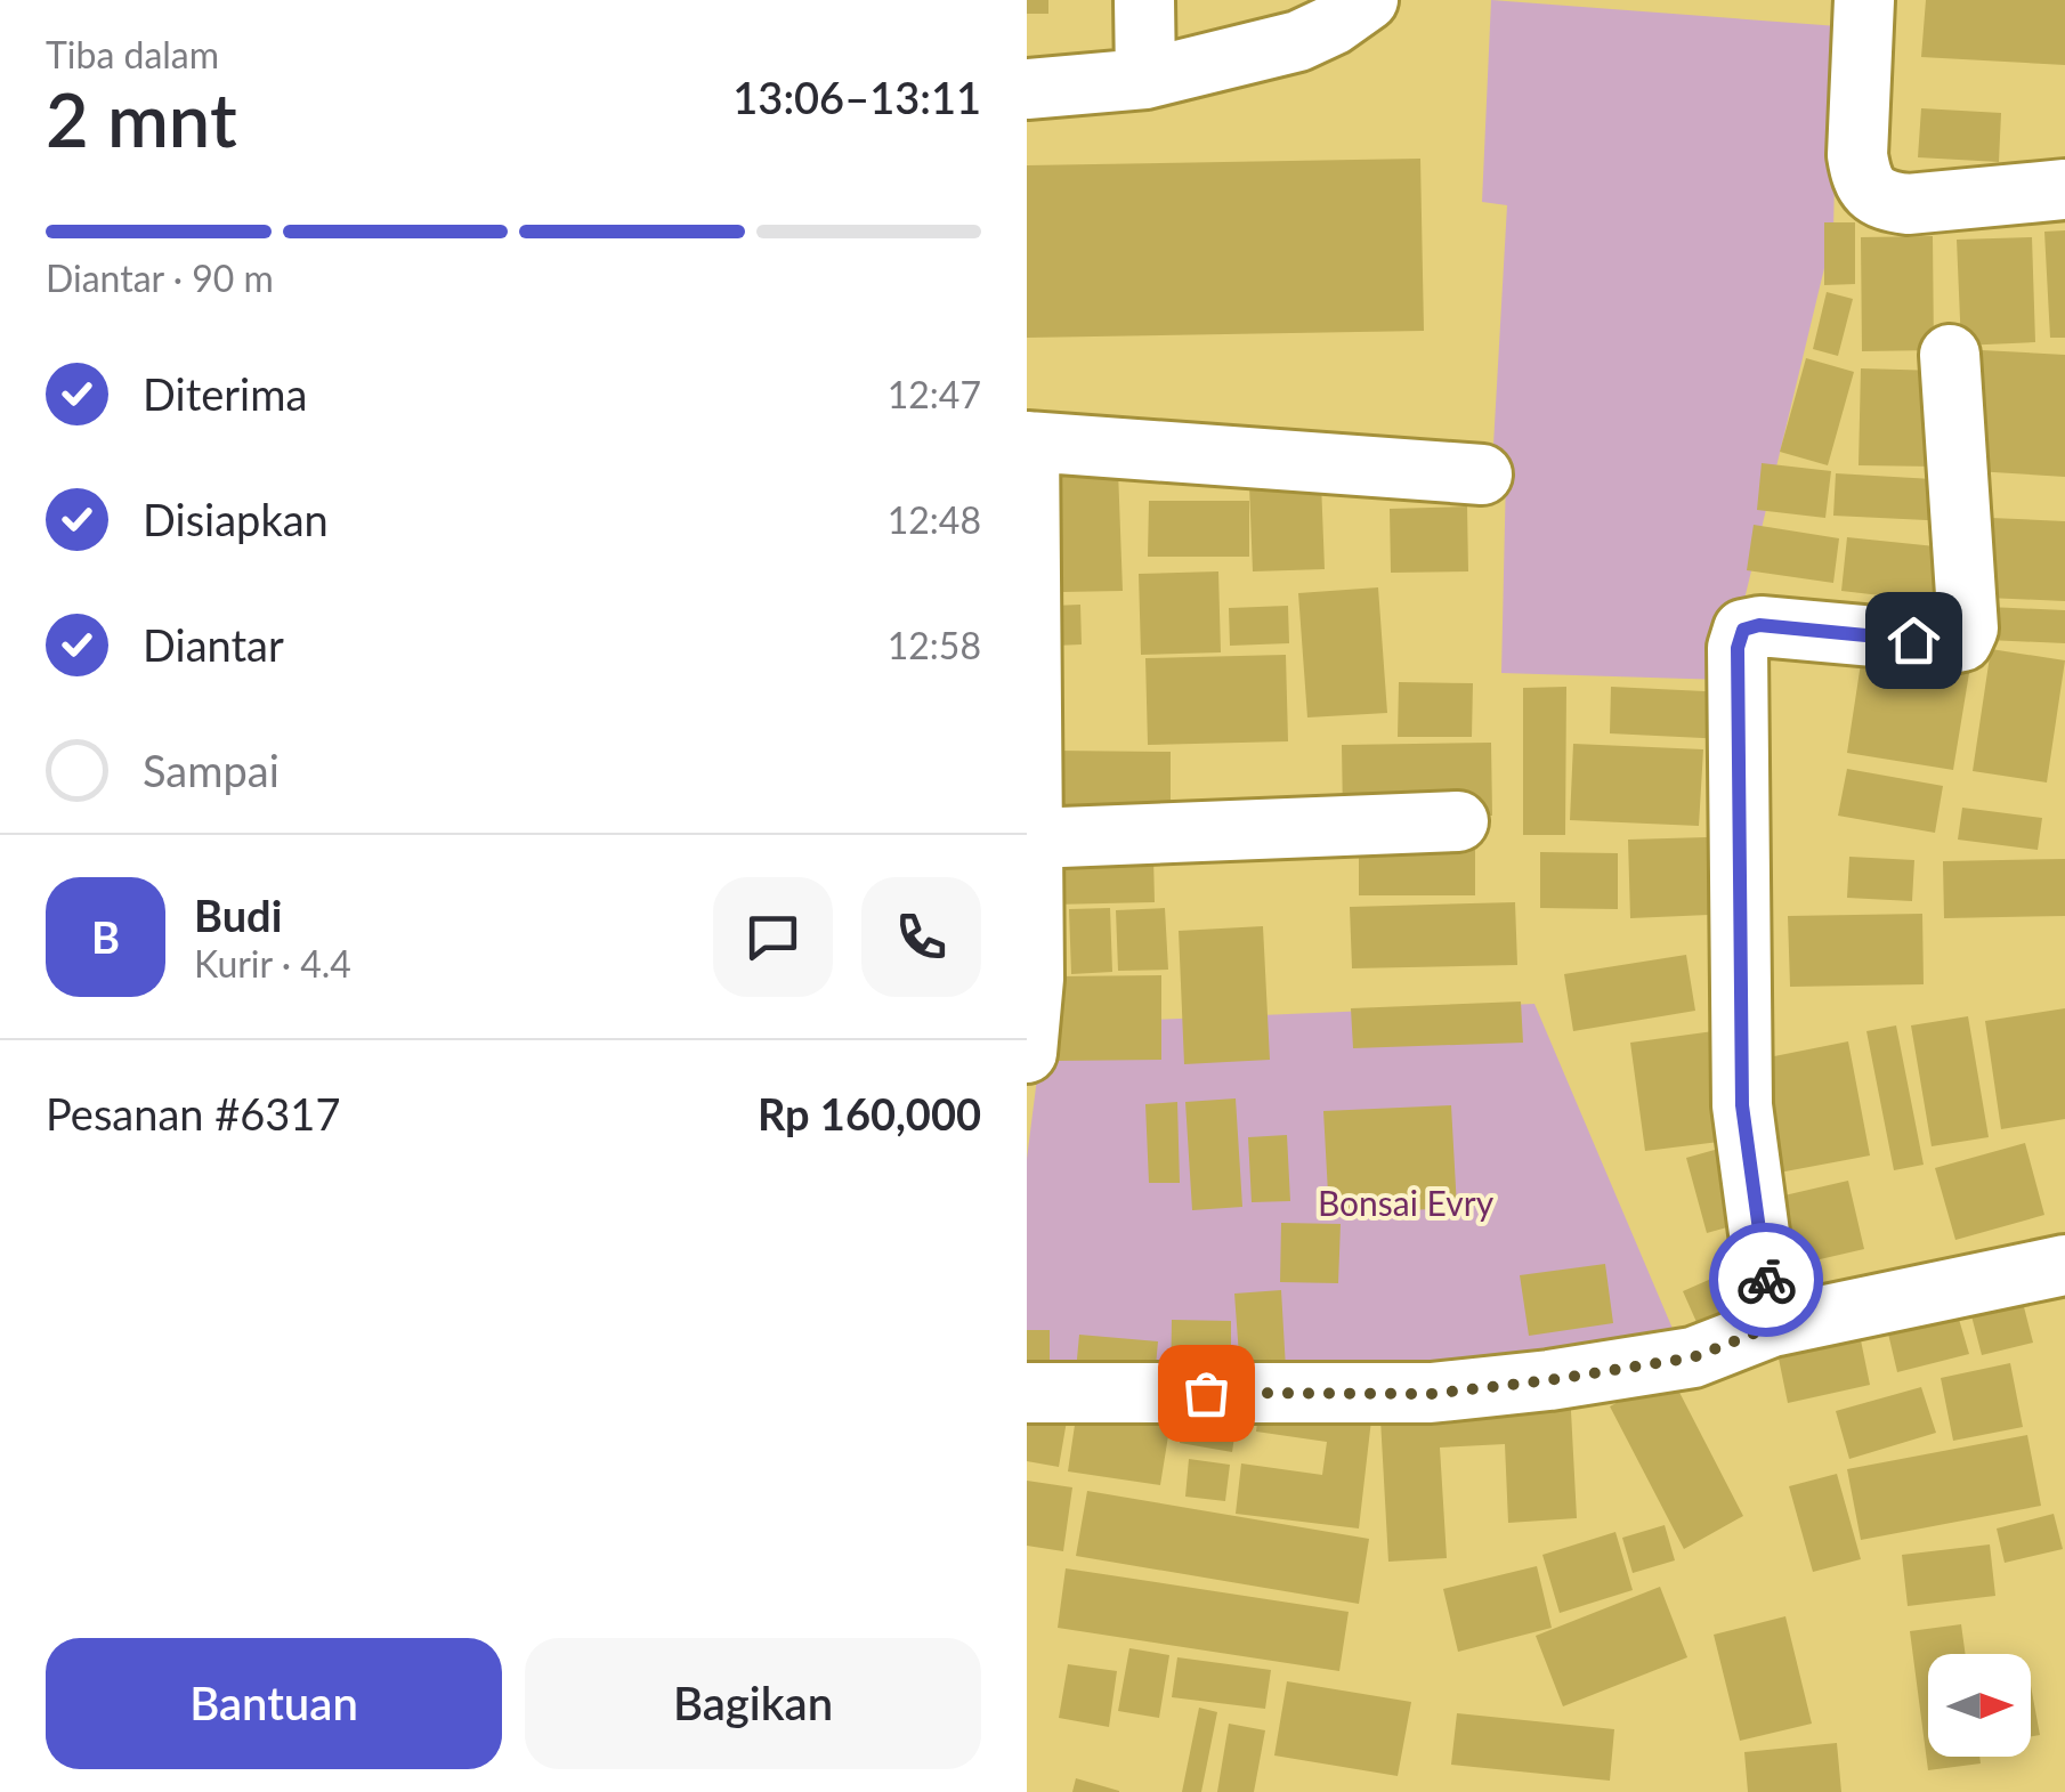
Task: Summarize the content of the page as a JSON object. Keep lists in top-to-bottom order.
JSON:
{
  "parks": ["Bonsai Evry"],
  "north": "right",
  "page": {
    "heading": ["2 mnt", "Tiba dalam", "13:06–13:11"],
    "panel": [
      "Budi",
      "Kurir · 4.4",
      "Pesanan #6317",
      "Rp 160,000"
    ],
    "bar": "Diantar · 90 m",
    "list": [
      ["Diterima", "12:47"],
      ["Disiapkan", "12:48"],
      ["Diantar", "12:58"],
      "Sampai"
    ],
    "round": "B",
    "buttons": ["Bantuan", "Bagikan"]
  }
}
